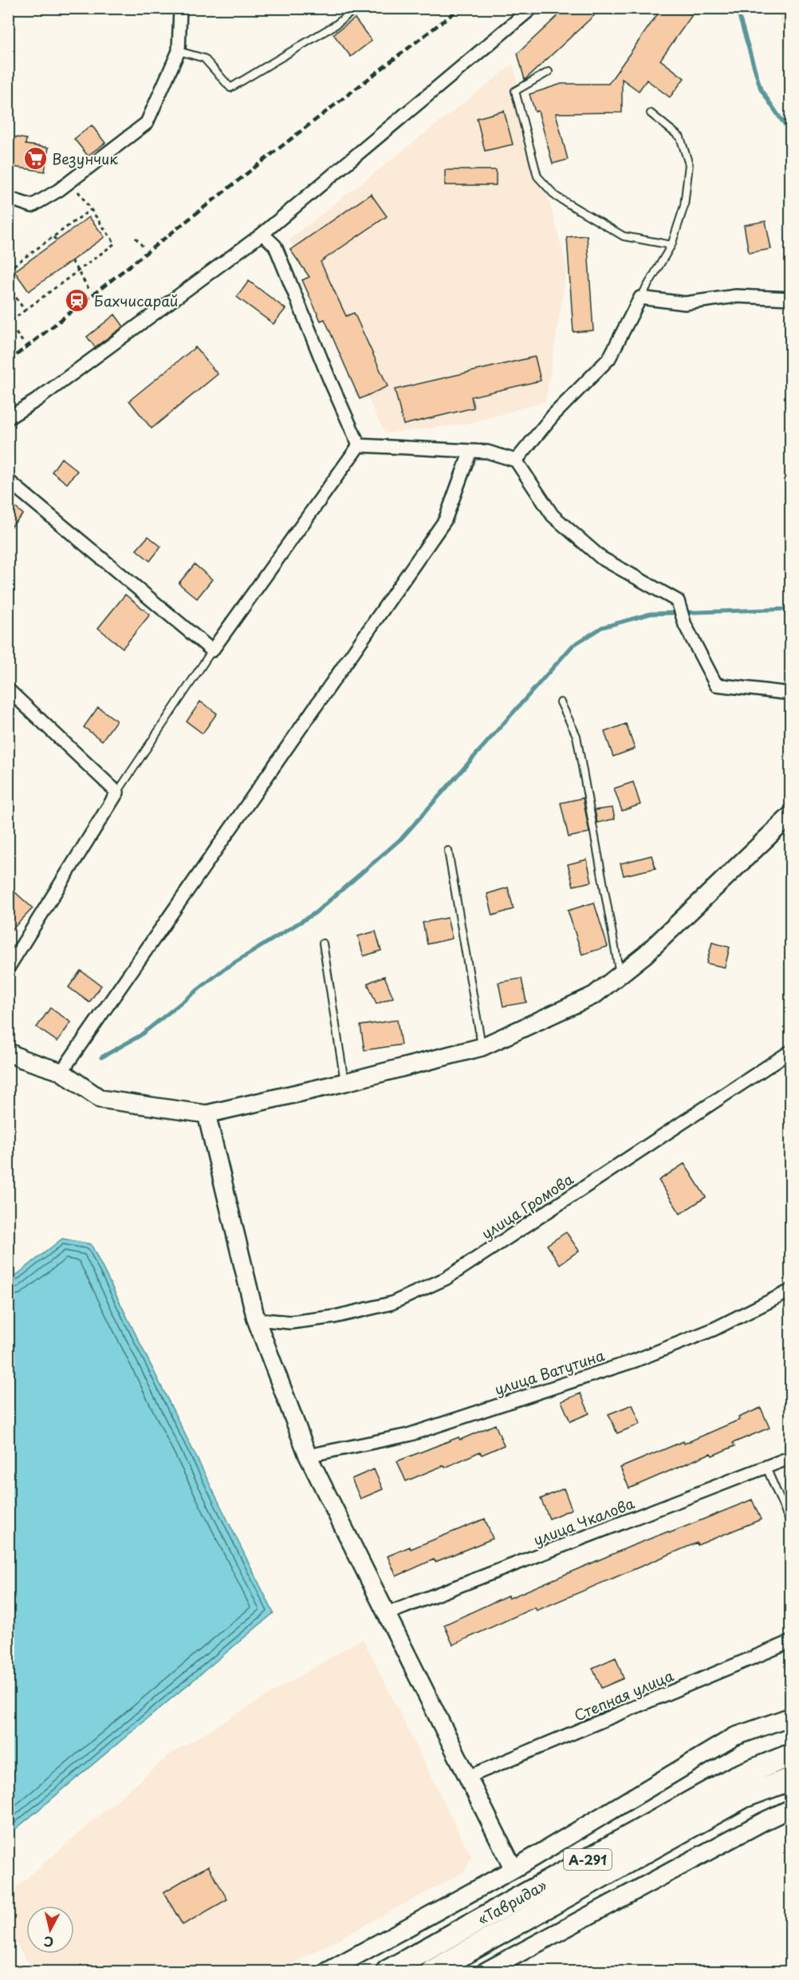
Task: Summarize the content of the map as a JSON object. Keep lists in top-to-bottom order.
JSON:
{
  "streets": {
    "highway": ["А-291", "«Таврида»"],
    "street": [
      "улица Громова",
      "улица Ватутина",
      "улица Чкалова",
      "Степная улица"
    ]
  },
  "places": {
    "supermarket": ["Везунчик"],
    "station": ["Бахчисарай"]
  },
  "north": "bottom"
}
